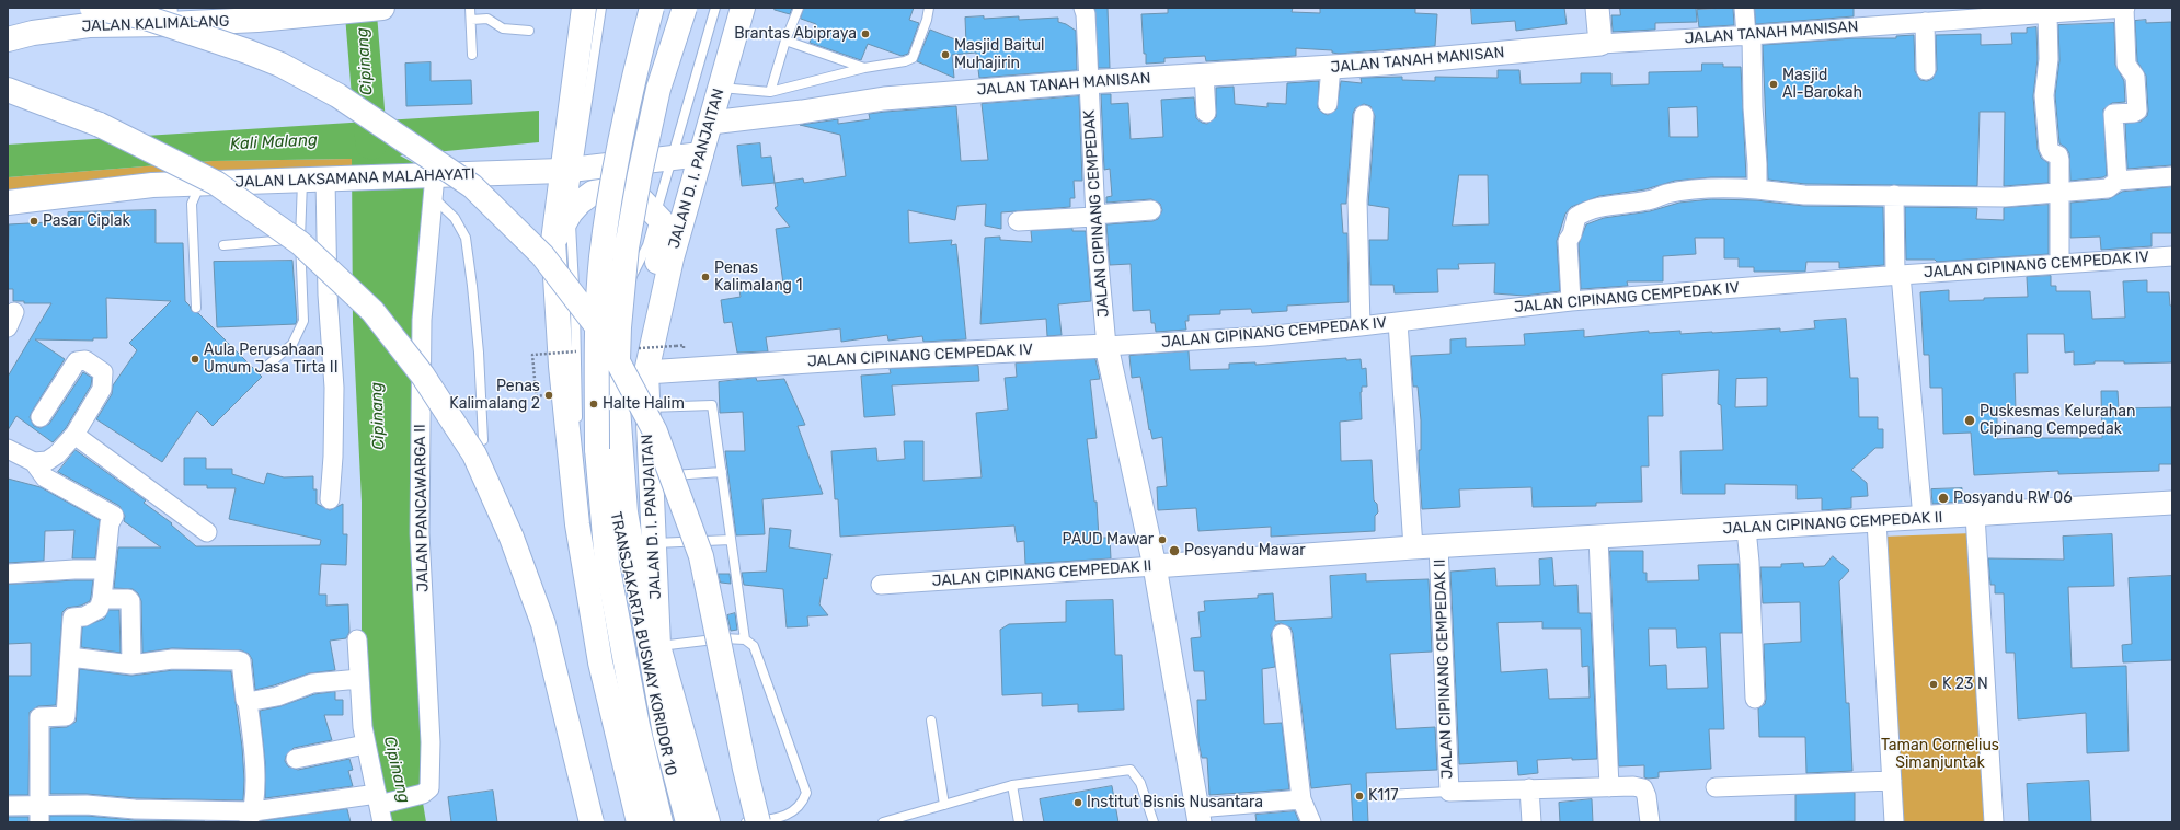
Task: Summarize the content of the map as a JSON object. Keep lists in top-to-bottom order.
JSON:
{
  "streets": {
    "main road": ["JALAN KALIMALANG", "JALAN D. I. PANJAITAN", "JALAN LAKSAMANA MALAHAYATI"],
    "street": [
      "JALAN TANAH MANISAN",
      "JALAN CIPINANG CEMPEDAK",
      "JALAN CIPINANG CEMPEDAK IV",
      "JALAN PANCAWARGA II",
      "JALAN CIPINANG CEMPEDAK II"
    ],
    "lane": ["TRANSJAKARTA BUSWAY KORIDOR 10"]
  },
  "crossings": [
    ["JALAN TANAH MANISAN", "JALAN D. I. PANJAITAN"],
    ["JALAN TANAH MANISAN", "JALAN CIPINANG CEMPEDAK"],
    ["JALAN D. I. PANJAITAN", "JALAN LAKSAMANA MALAHAYATI"],
    ["JALAN D. I. PANJAITAN", "JALAN CIPINANG CEMPEDAK IV"],
    ["JALAN LAKSAMANA MALAHAYATI", "JALAN PANCAWARGA II"],
    ["JALAN CIPINANG CEMPEDAK", "JALAN CIPINANG CEMPEDAK IV"],
    ["JALAN CIPINANG CEMPEDAK IV", "JALAN CIPINANG CEMPEDAK II"]
  ],
  "water": ["Cipinang", "Kali Malang"],
  "parks": ["Taman Cornelius Simanjuntak"],
  "places": [
    "Brantas Abipraya",
    "Masjid Baitul Muhajirin",
    "Masjid Al-Barokah",
    "Pasar Ciplak",
    "Penas Kalimalang 1",
    "Aula Perusahaan Umum Jasa Tirta II",
    "Penas Kalimalang 2",
    "Halte Halim",
    "Puskesmas Kelurahan Cipinang Cempedak",
    "Posyandu RW 06",
    "PAUD Mawar",
    "Posyandu Mawar",
    "K 23 N",
    "K117",
    "Institut Bisnis Nusantara"
  ]
}
